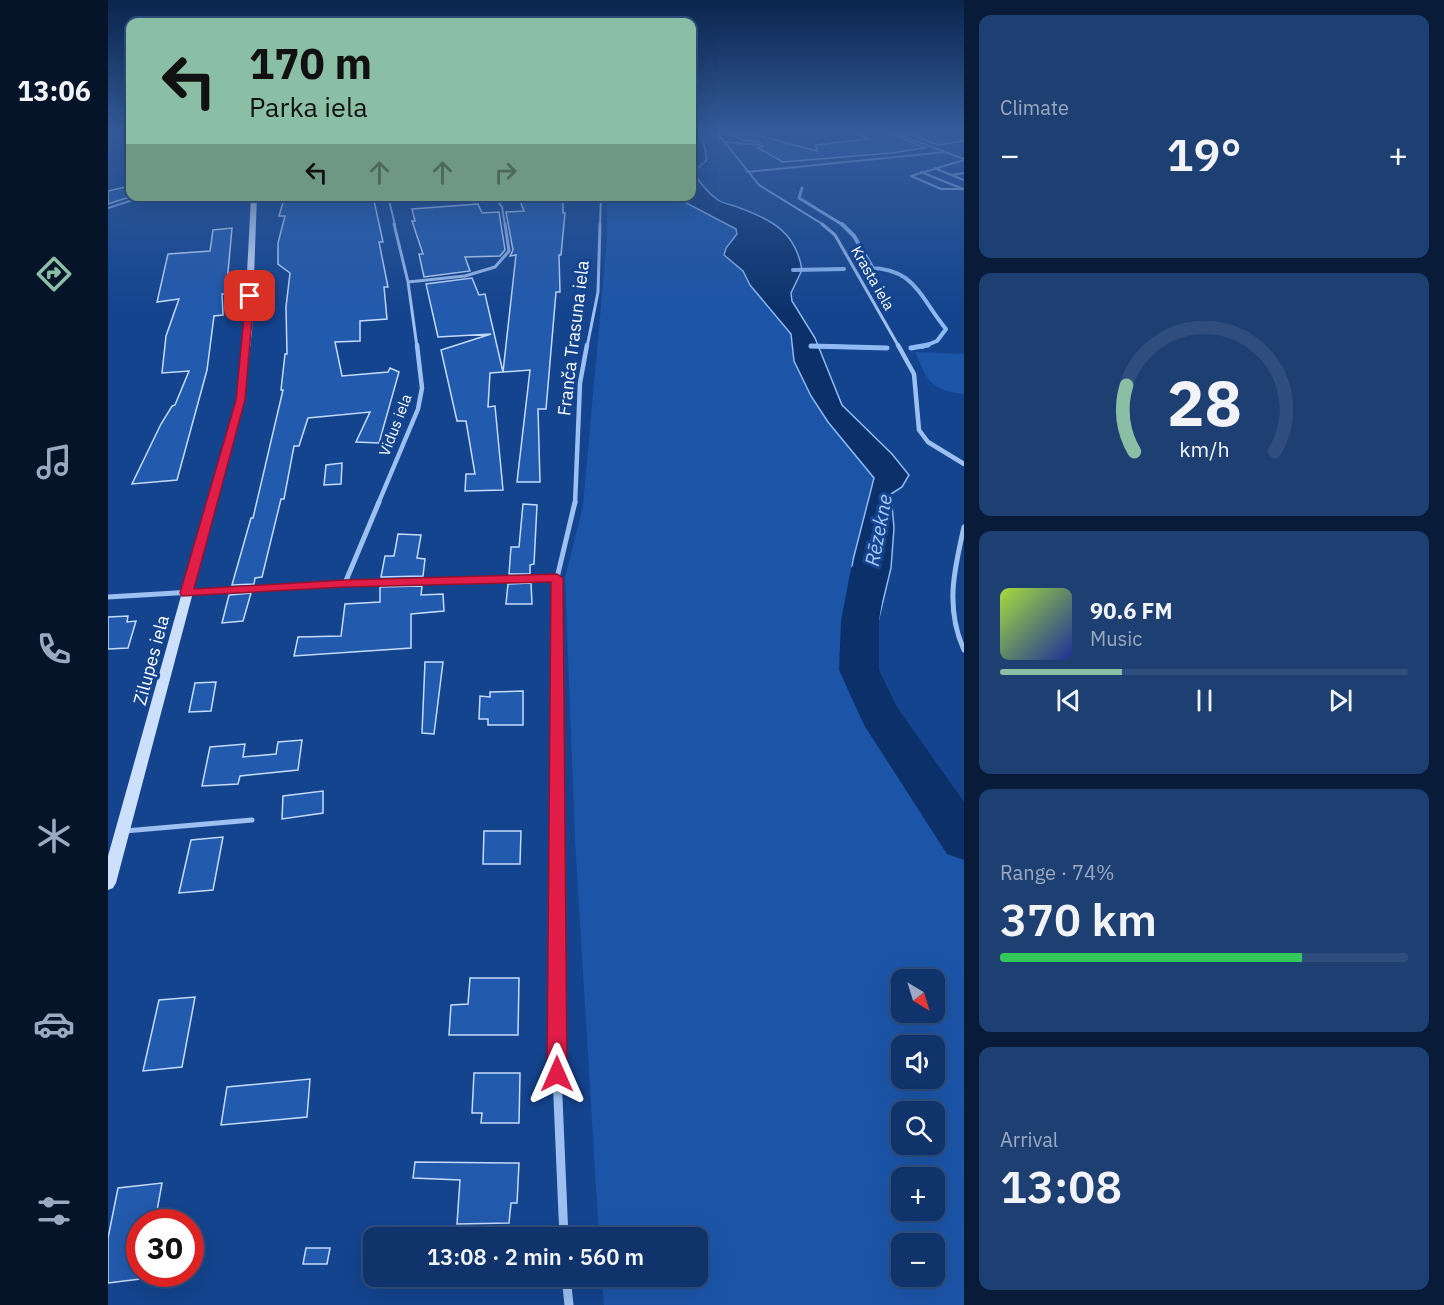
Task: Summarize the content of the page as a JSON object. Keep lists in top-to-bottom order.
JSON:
{
  "streets": {
    "main road": ["Zilupes iela"],
    "street": ["Krasta iela", "Franča Trasuna iela", "Vidus iela"]
  },
  "water": ["Rēzekne"],
  "north": "bottom right",
  "page": {
    "tabs": "13:06",
    "tile": [
      "Climate",
      ["Range · 74%", "370 km"],
      ["Arrival", "13:08"]
    ],
    "turn": ["170 m", "Parka iela"],
    "heat": ["−", "19°", "+"],
    "song": ["90.6 FM", "Music"],
    "map_buttons": ["+", "−"],
    "limit": "30",
    "trip": "13:08 · 2 min · 560 m",
    "gauge": ["28", "km/h"]
  }
}
